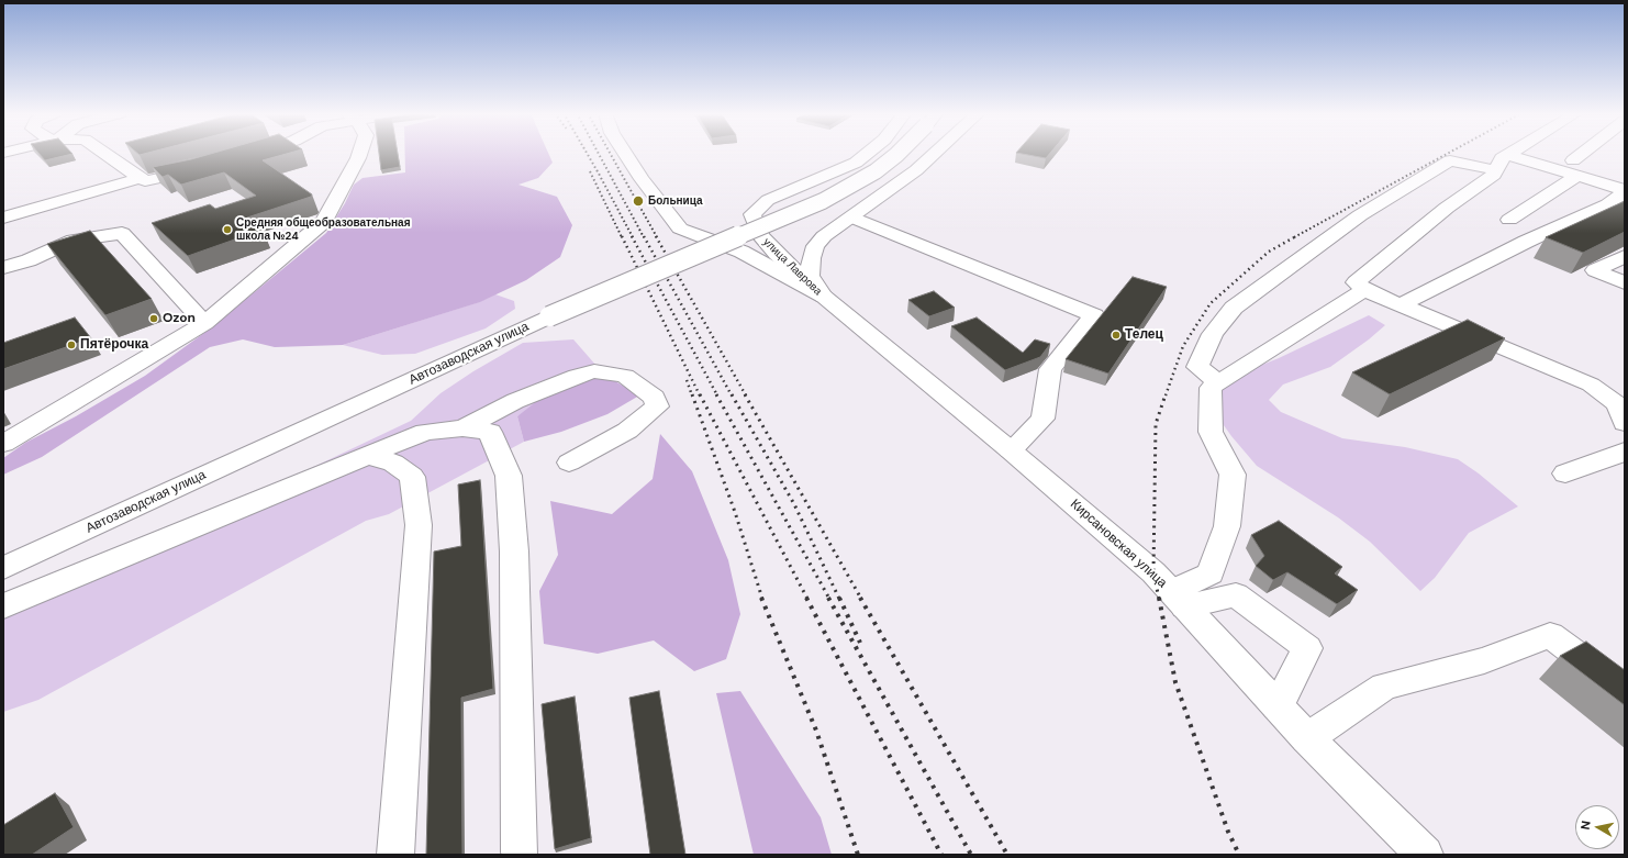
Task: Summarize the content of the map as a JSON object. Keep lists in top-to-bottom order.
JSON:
{
  "streets": {
    "main road": ["улица Лаврова", "Автозаводская улица", "Кирсановская улица"]
  },
  "crossings": [
    ["улица Лаврова", "Кирсановская улица"]
  ],
  "places": [
    "Больница",
    "Средняя общеобразовательная школа №24",
    "Ozon",
    "Телец",
    "Пятёрочка"
  ],
  "north": "left"
}
